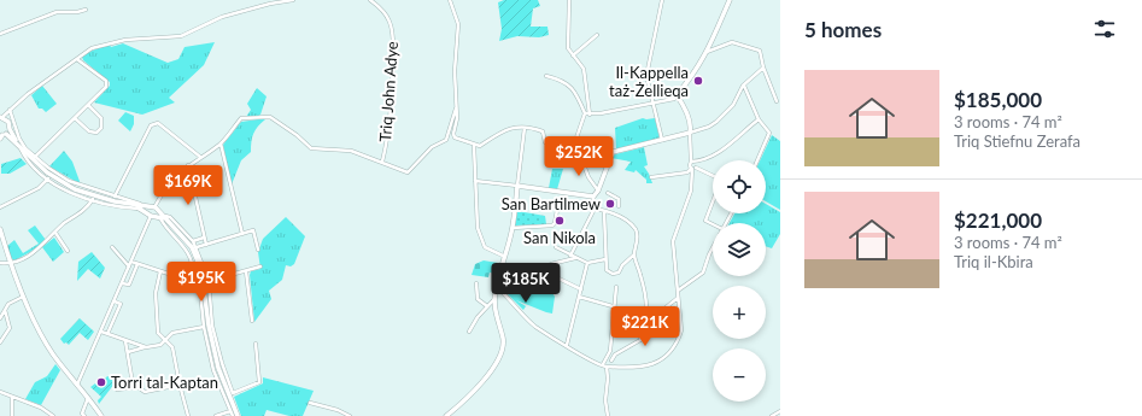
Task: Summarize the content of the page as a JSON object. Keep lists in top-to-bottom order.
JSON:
{
  "streets": {
    "street": ["Triq John Adye"]
  },
  "places": [
    "Il-Kappella taż-Żellieqa",
    "San Bartilmew",
    "San Nikola",
    "Torri tal-Kaptan"
  ],
  "page": {
    "heading": "5 homes",
    "list": [
      {
        "name": "$185,000",
        "note": "3 rooms · 74 m² · Triq Stiefnu Zerafa"
      },
      {
        "name": "$221,000",
        "note": "3 rooms · 74 m² · Triq il-Kbira"
      }
    ],
    "price": [
      "$252K",
      "$169K",
      "$195K",
      "$185K",
      "$221K"
    ],
    "map_buttons": ["+", "−"]
  }
}
